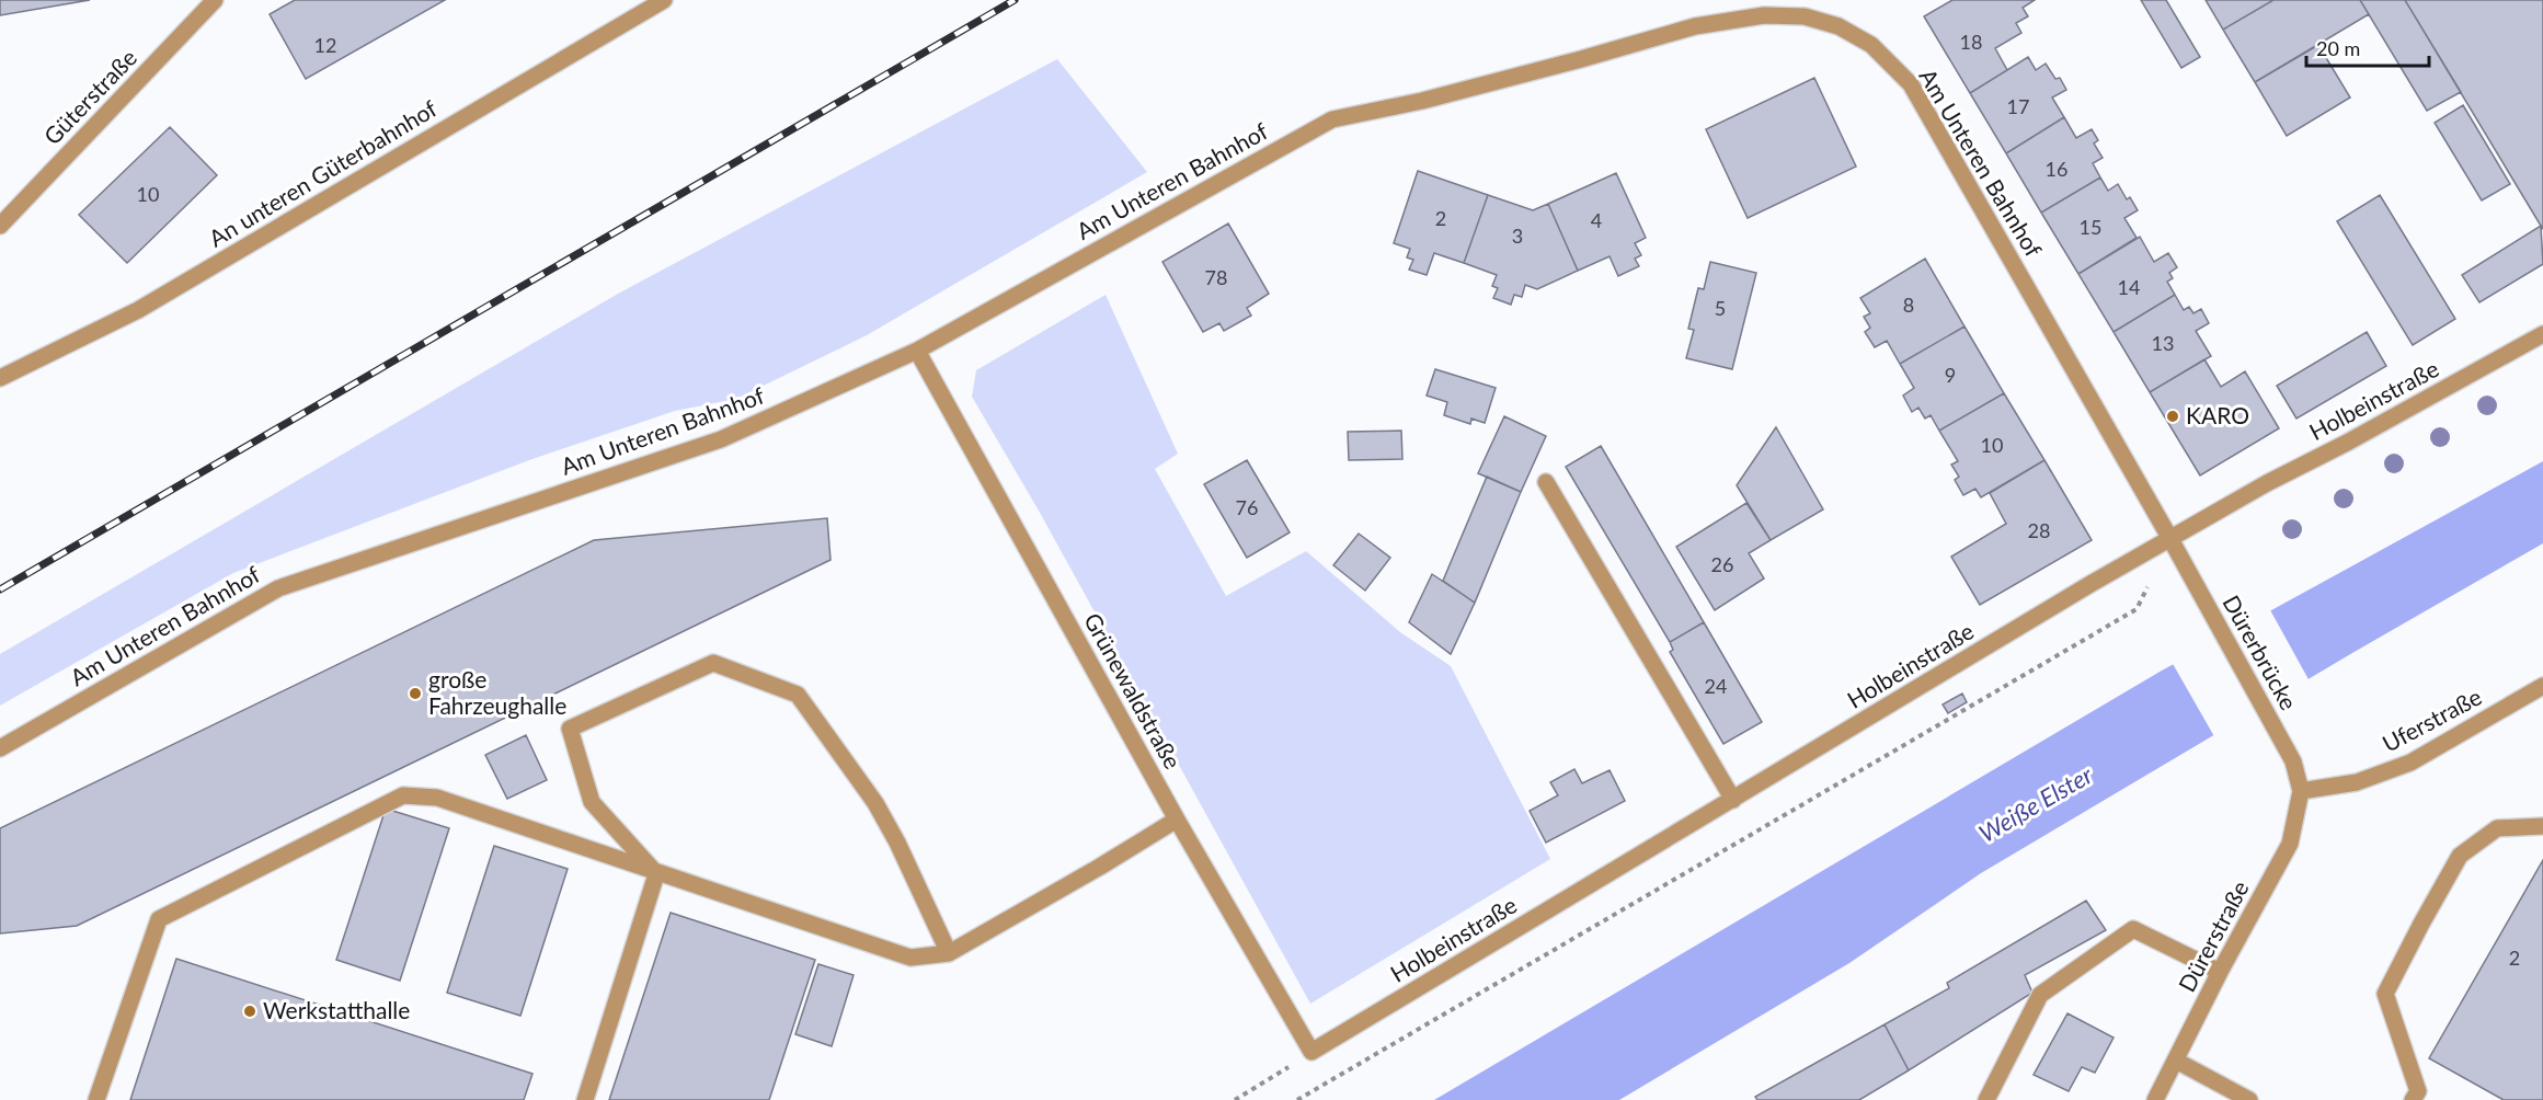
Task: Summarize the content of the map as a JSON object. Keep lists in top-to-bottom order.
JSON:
{
  "streets": {
    "street": [
      "Güterstraße",
      "Am Unteren Bahnhof",
      "An unteren Güterbahnhof",
      "Holbeinstraße",
      "Dürerbrücke",
      "Grünewaldstraße",
      "Uferstraße",
      "Dürerstraße"
    ]
  },
  "crossings": [
    ["Am Unteren Bahnhof", "Holbeinstraße"],
    ["Am Unteren Bahnhof", "Dürerbrücke"],
    ["Am Unteren Bahnhof", "Grünewaldstraße"],
    ["Holbeinstraße", "Dürerbrücke"],
    ["Holbeinstraße", "Grünewaldstraße"],
    ["Dürerbrücke", "Uferstraße"],
    ["Dürerbrücke", "Dürerstraße"],
    ["Uferstraße", "Dürerstraße"]
  ],
  "water": ["Weiße Elster"],
  "places": ["KARO", "große Fahrzeughalle", "Werkstatthalle"],
  "house_numbers": [
    "18",
    "12",
    "17",
    "16",
    "10",
    "2",
    "4",
    "15",
    "3",
    "78",
    "14",
    "8",
    "5",
    "13",
    "9",
    "10",
    "76",
    "28",
    "26",
    "24",
    "2"
  ],
  "scale_bar": "20 m"
}
